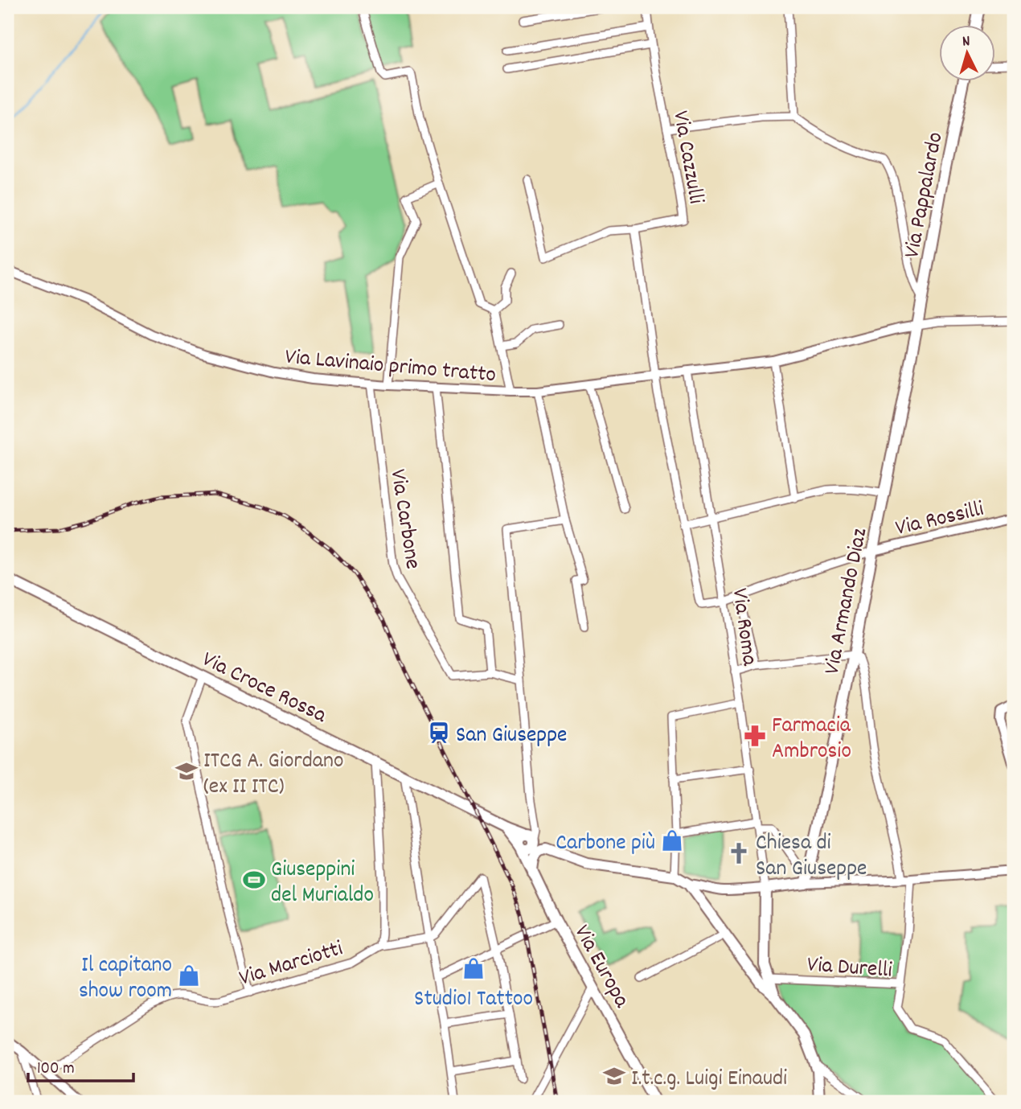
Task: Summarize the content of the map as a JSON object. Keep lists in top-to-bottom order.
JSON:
{
  "streets": {
    "main road": [
      "Via Pappalardo",
      "Via Armando Diaz",
      "Via Croce Rossa",
      "Via Europa"
    ],
    "street": [
      "Via Cazzulli",
      "Via Lavinaio primo tratto",
      "Via Rossilli",
      "Via Carbone",
      "Via Roma",
      "Via Marciotti",
      "Via Durelli"
    ]
  },
  "crossings": [
    ["Via Pappalardo", "Via Lavinaio primo tratto"],
    ["Via Pappalardo", "Via Armando Diaz"],
    ["Via Lavinaio primo tratto", "Via Carbone"],
    ["Via Lavinaio primo tratto", "Via Armando Diaz"],
    ["Via Lavinaio primo tratto", "Via Roma"],
    ["Via Rossilli", "Via Armando Diaz"],
    ["Via Croce Rossa", "Via Europa"]
  ],
  "places": {
    "station": ["San Giuseppe"],
    "pharmacy": ["Farmacia Ambrosio"],
    "school or university": ["ITCG A. Giordano (ex II ITC)", "I.t.c.g. Luigi Einaudi"],
    "shop": ["Carbone più", "Studio1 Tattoo", "Il capitano show room"],
    "church": ["Chiesa di San Giuseppe"],
    "sports": ["Giuseppini del Murialdo"]
  },
  "scale_bar": "100 m",
  "north": "top"
}
